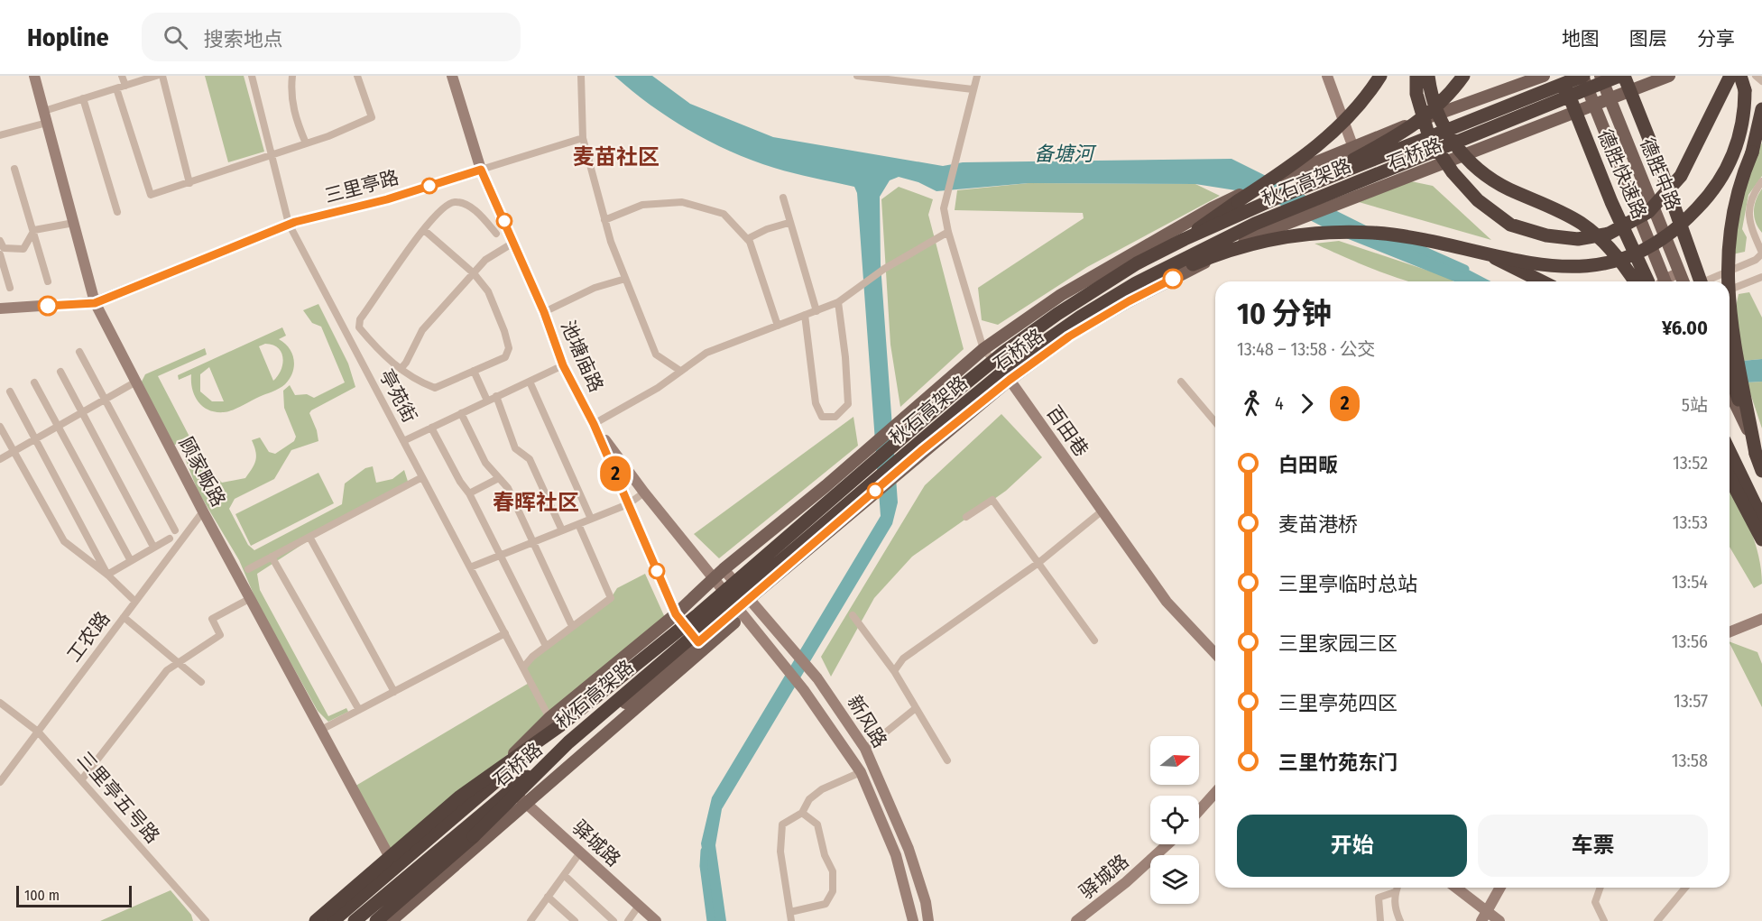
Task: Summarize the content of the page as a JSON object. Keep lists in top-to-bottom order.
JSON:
{
  "streets": {
    "highway": ["德胜快速路", "秋石高架路"],
    "main road": ["石桥路", "德胜中路"],
    "street": [
      "三里亭路",
      "池塘庙路",
      "亭苑街",
      "百田巷",
      "顾家畈路",
      "工农路",
      "新风路",
      "三里亭五号路",
      "驿城路"
    ]
  },
  "crossings": [
    ["石桥路", "德胜中路"],
    ["石桥路", "秋石高架路"],
    ["石桥路", "池塘庙路"],
    ["石桥路", "亭苑街"],
    ["石桥路", "百田巷"],
    ["石桥路", "顾家畈路"],
    ["石桥路", "新风路"],
    ["石桥路", "驿城路"],
    ["德胜中路", "秋石高架路"],
    ["秋石高架路", "亭苑街"],
    ["三里亭路", "池塘庙路"],
    ["三里亭路", "亭苑街"],
    ["三里亭路", "顾家畈路"],
    ["顾家畈路", "工农路"],
    ["工农路", "三里亭五号路"]
  ],
  "districts": ["麦苗社区", "春晖社区"],
  "water": ["备塘河"],
  "lines": ["bus line 2"],
  "scale_bar": "100 m",
  "north": "right",
  "page": {
    "header": "Hopline",
    "search": "搜索地点",
    "nav": ["地图", "图层", "分享"],
    "on_map": "2",
    "heading": ["10 分钟", "13:48 – 13:58 · 公交", "¥6.00"],
    "legs": ["4", "2", "5站"],
    "list": [
      {
        "name": "白田畈",
        "value": "13:52"
      },
      {
        "name": "麦苗港桥",
        "value": "13:53"
      },
      {
        "name": "三里亭临时总站",
        "value": "13:54"
      },
      {
        "name": "三里家园三区",
        "value": "13:56"
      },
      {
        "name": "三里亭苑四区",
        "value": "13:57"
      },
      {
        "name": "三里竹苑东门",
        "value": "13:58"
      }
    ],
    "buttons": ["开始", "车票"],
    "scale": "100 m"
  }
}
